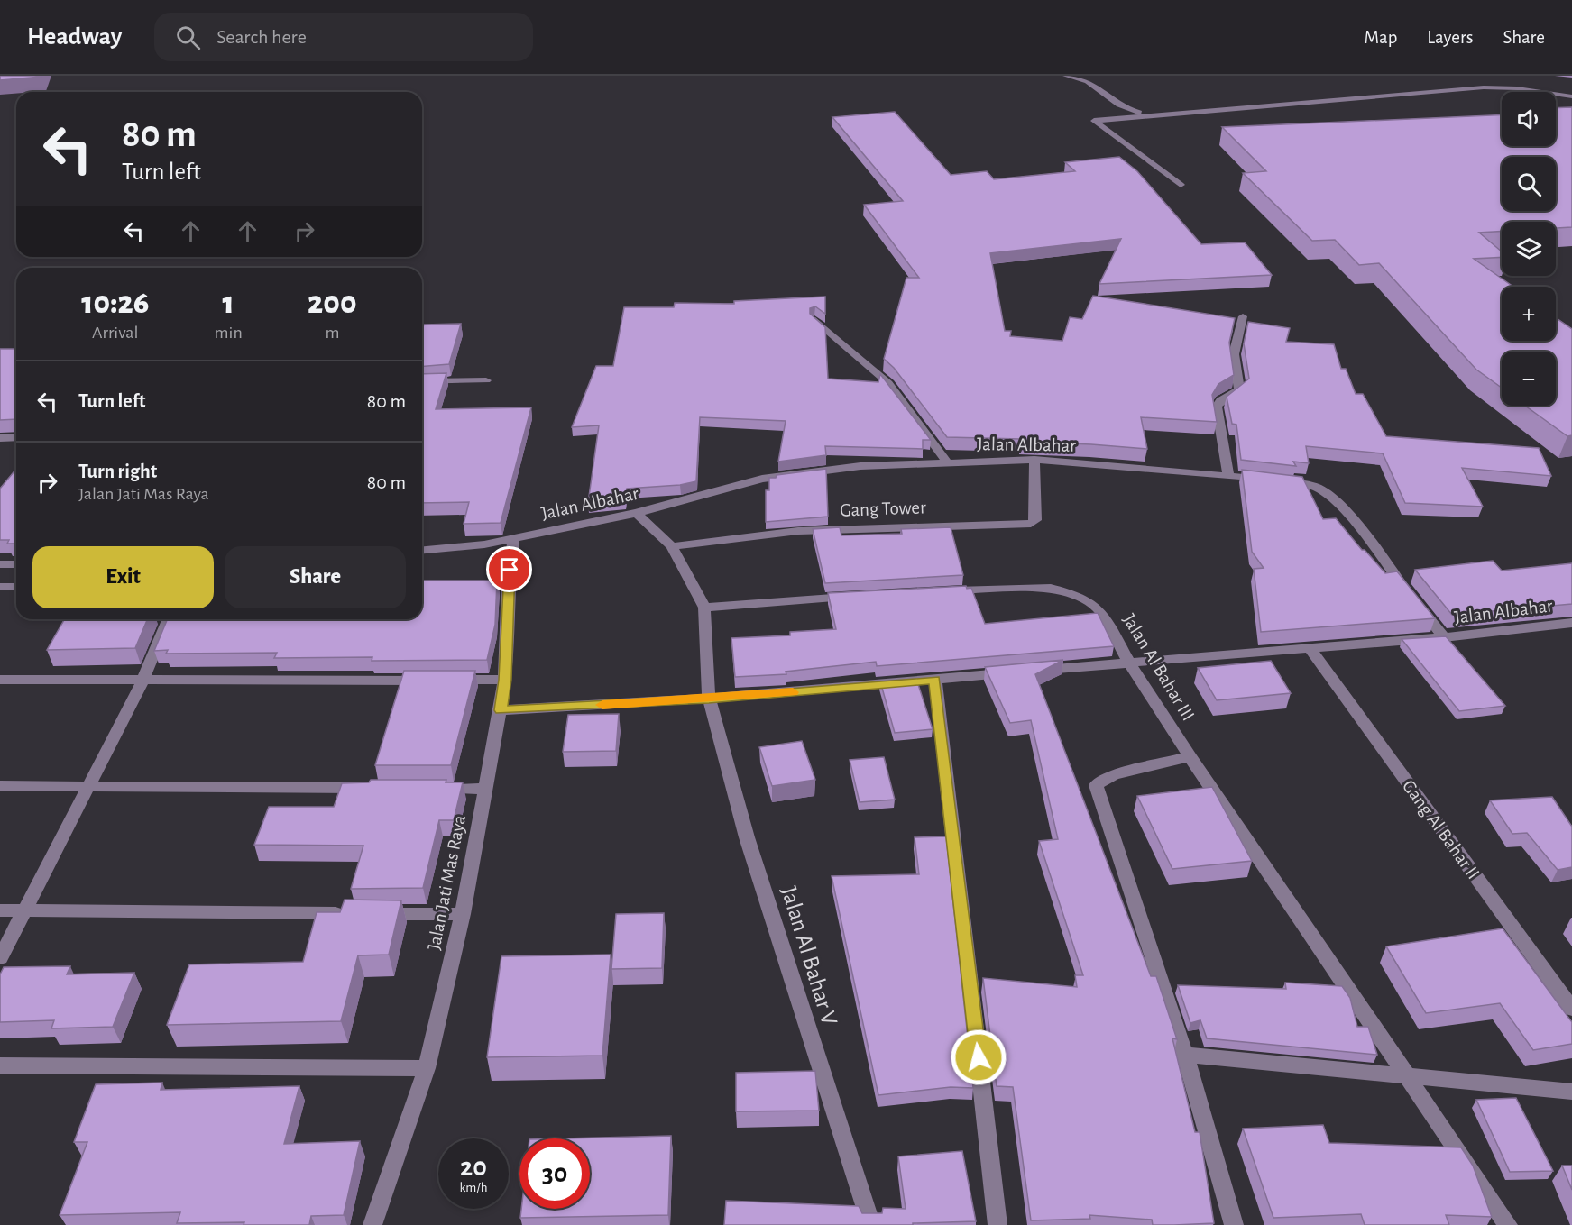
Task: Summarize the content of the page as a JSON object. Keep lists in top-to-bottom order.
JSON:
{
  "streets": {
    "street": [
      "Jalan Albahar",
      "Gang Tower",
      "Jalan Al Bahar III",
      "Gang Al Bahar II",
      "Jalan Jati Mas Raya",
      "Jalan Al Bahar V"
    ]
  },
  "crossings": [
    ["Jalan Albahar", "Gang Tower"],
    ["Jalan Albahar", "Jalan Jati Mas Raya"]
  ],
  "page": {
    "header": "Headway",
    "search": "Search here",
    "nav": ["Map", "Layers", "Share"],
    "map_buttons": ["+", "−"],
    "turn": ["80 m", "Turn left"],
    "eta": [
      "10:26",
      "Arrival",
      "1",
      "min",
      "200",
      "m"
    ],
    "list": [
      {
        "name": "Turn left",
        "value": "80 m"
      },
      {
        "name": "Turn right",
        "note": "Jalan Jati Mas Raya",
        "value": "80 m"
      }
    ],
    "buttons": ["Exit", "Share"],
    "speed": "20 km/h",
    "limit": "30"
  }
}
